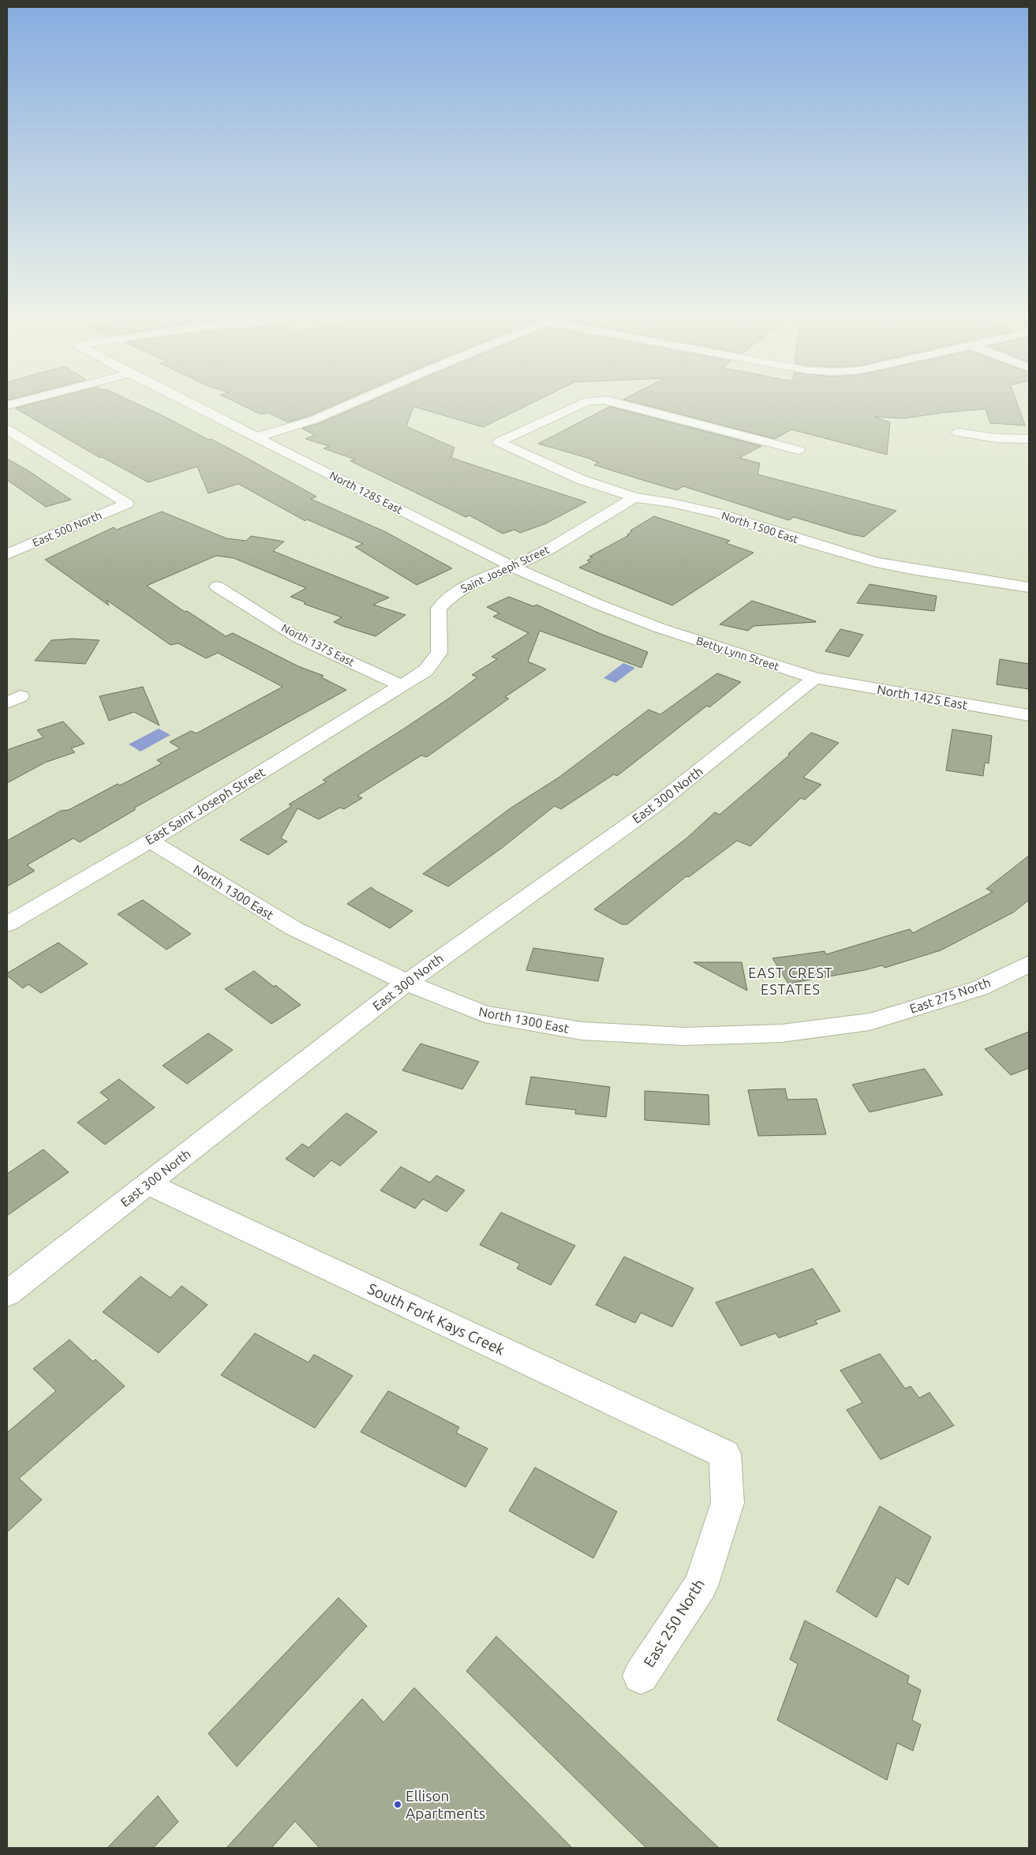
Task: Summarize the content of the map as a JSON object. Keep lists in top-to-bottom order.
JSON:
{
  "streets": {
    "street": [
      "North 1285 East",
      "North 1500 East",
      "East 500 North",
      "Saint Joseph Street",
      "North 1375 East",
      "Betty Lynn Street",
      "North 1425 East",
      "East 300 North",
      "East Saint Joseph Street",
      "North 1300 East",
      "East 275 North",
      "South Fork Kays Creek",
      "East 250 North"
    ]
  },
  "crossings": [
    ["North 1285 East", "Saint Joseph Street"],
    ["North 1285 East", "Betty Lynn Street"],
    ["North 1500 East", "Saint Joseph Street"],
    ["Saint Joseph Street", "North 1375 East"],
    ["Saint Joseph Street", "East Saint Joseph Street"],
    ["North 1375 East", "East Saint Joseph Street"],
    ["Betty Lynn Street", "North 1425 East"],
    ["Betty Lynn Street", "East 300 North"],
    ["North 1425 East", "East 300 North"],
    ["East 300 North", "North 1300 East"],
    ["East 300 North", "South Fork Kays Creek"],
    ["East Saint Joseph Street", "North 1300 East"],
    ["North 1300 East", "East 275 North"],
    ["South Fork Kays Creek", "East 250 North"]
  ],
  "districts": ["EAST CREST ESTATES"],
  "places": ["Ellison Apartments"]
}
